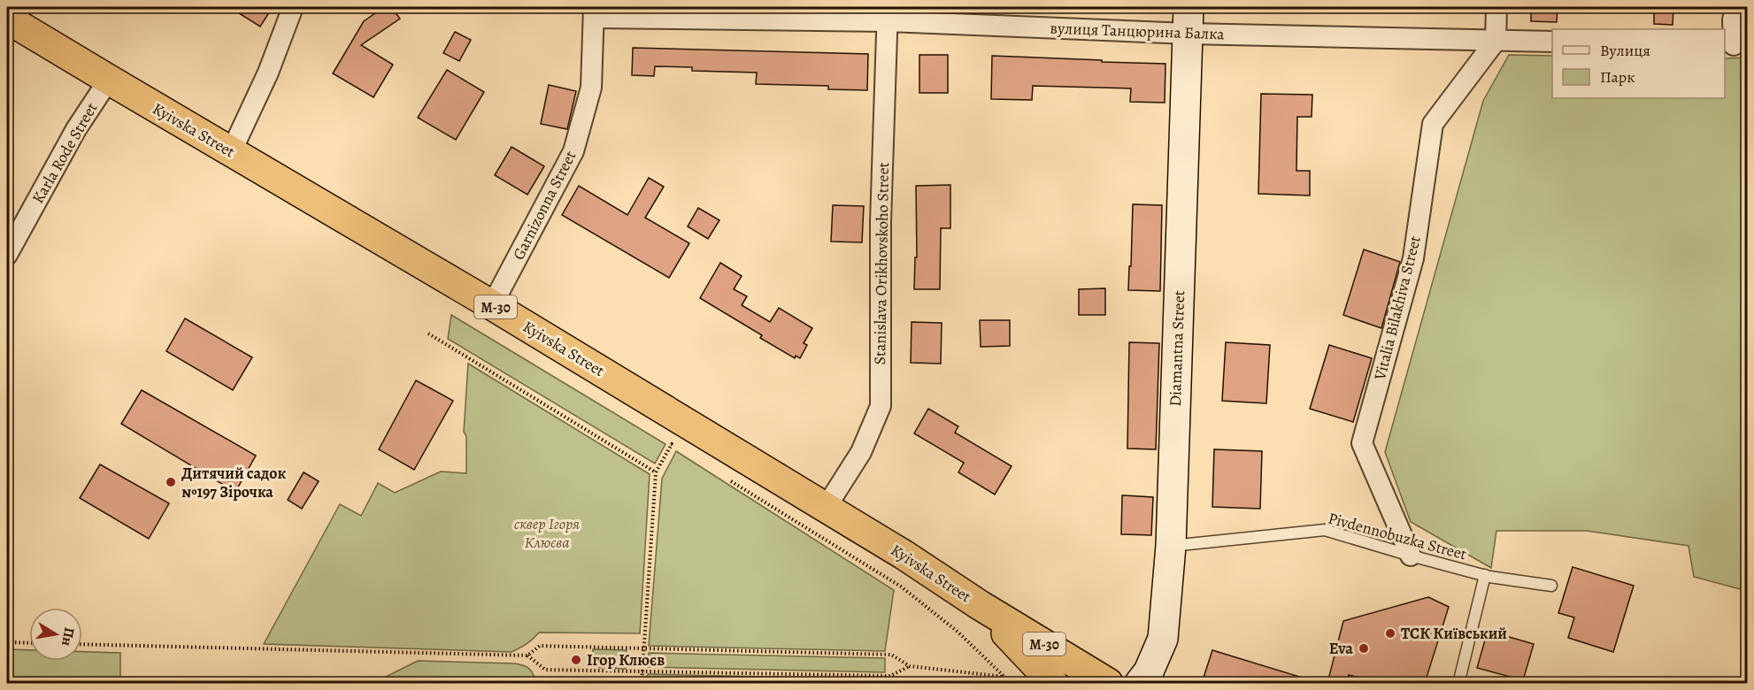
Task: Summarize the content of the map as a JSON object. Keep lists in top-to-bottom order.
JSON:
{
  "streets": {
    "highway": ["Kyivska Street", "М-30"],
    "street": [
      "вулиця Танцюрина Балка",
      "Karla Rode Street",
      "Garnizonna Street",
      "Stanislava Orikhovskoho Street",
      "Vitalia Bilakhiva Street",
      "Diamantna Street"
    ],
    "lane": ["Pivdennobuzka Street"]
  },
  "crossings": [
    ["вулиця Танцюрина Балка", "Garnizonna Street"],
    ["вулиця Танцюрина Балка", "Stanislava Orikhovskoho Street"],
    ["вулиця Танцюрина Балка", "Vitalia Bilakhiva Street"],
    ["вулиця Танцюрина Балка", "Diamantna Street"],
    ["Kyivska Street", "Karla Rode Street"],
    ["Kyivska Street", "Garnizonna Street"],
    ["Kyivska Street", "Stanislava Orikhovskoho Street"],
    ["Vitalia Bilakhiva Street", "Pivdennobuzka Street"],
    ["Diamantna Street", "Pivdennobuzka Street"]
  ],
  "parks": ["сквер Ігоря Клюєва"],
  "places": [
    "Дитячий садок №197 Зірочка",
    "ТСК Київський",
    "Eva",
    "Ігор Клюєв"
  ],
  "legend": ["Вулиця", "Парк"],
  "north": "right"
}
